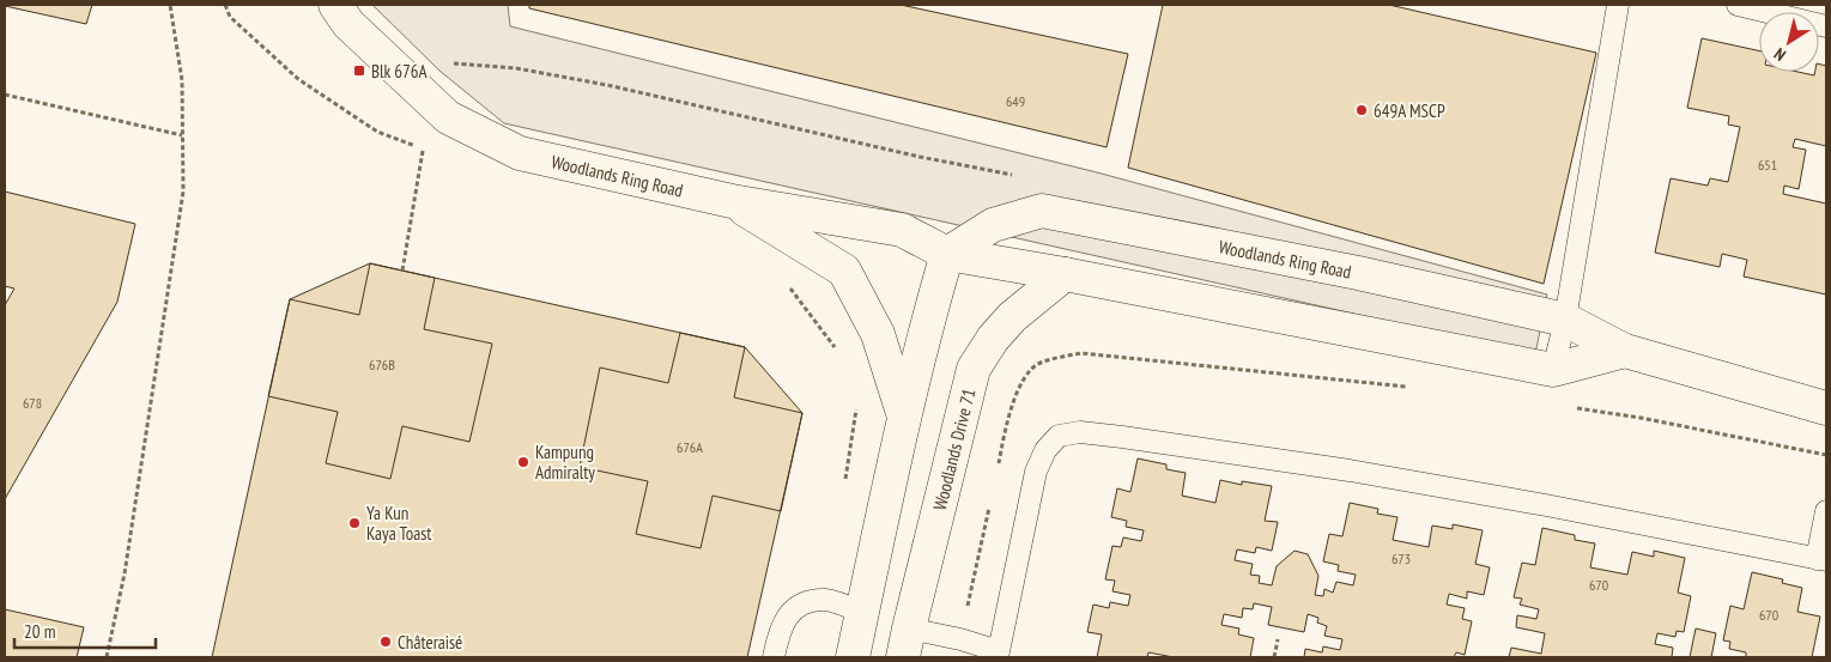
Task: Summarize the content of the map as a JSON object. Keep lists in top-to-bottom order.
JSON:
{
  "streets": {
    "street": ["Woodlands Ring Road", "Woodlands Drive 71"]
  },
  "crossings": [
    ["Woodlands Ring Road", "Woodlands Drive 71"]
  ],
  "places": {
    "transit": ["Blk 676A"],
    "other": [
      "649A MSCP",
      "Kampung Admiralty",
      "Ya Kun Kaya Toast",
      "Châteraisé"
    ]
  },
  "house_numbers": [
    "649",
    "651",
    "676B",
    "678",
    "676A",
    "673",
    "670",
    "670"
  ],
  "scale_bar": "20 m",
  "north": "bottom left"
}
